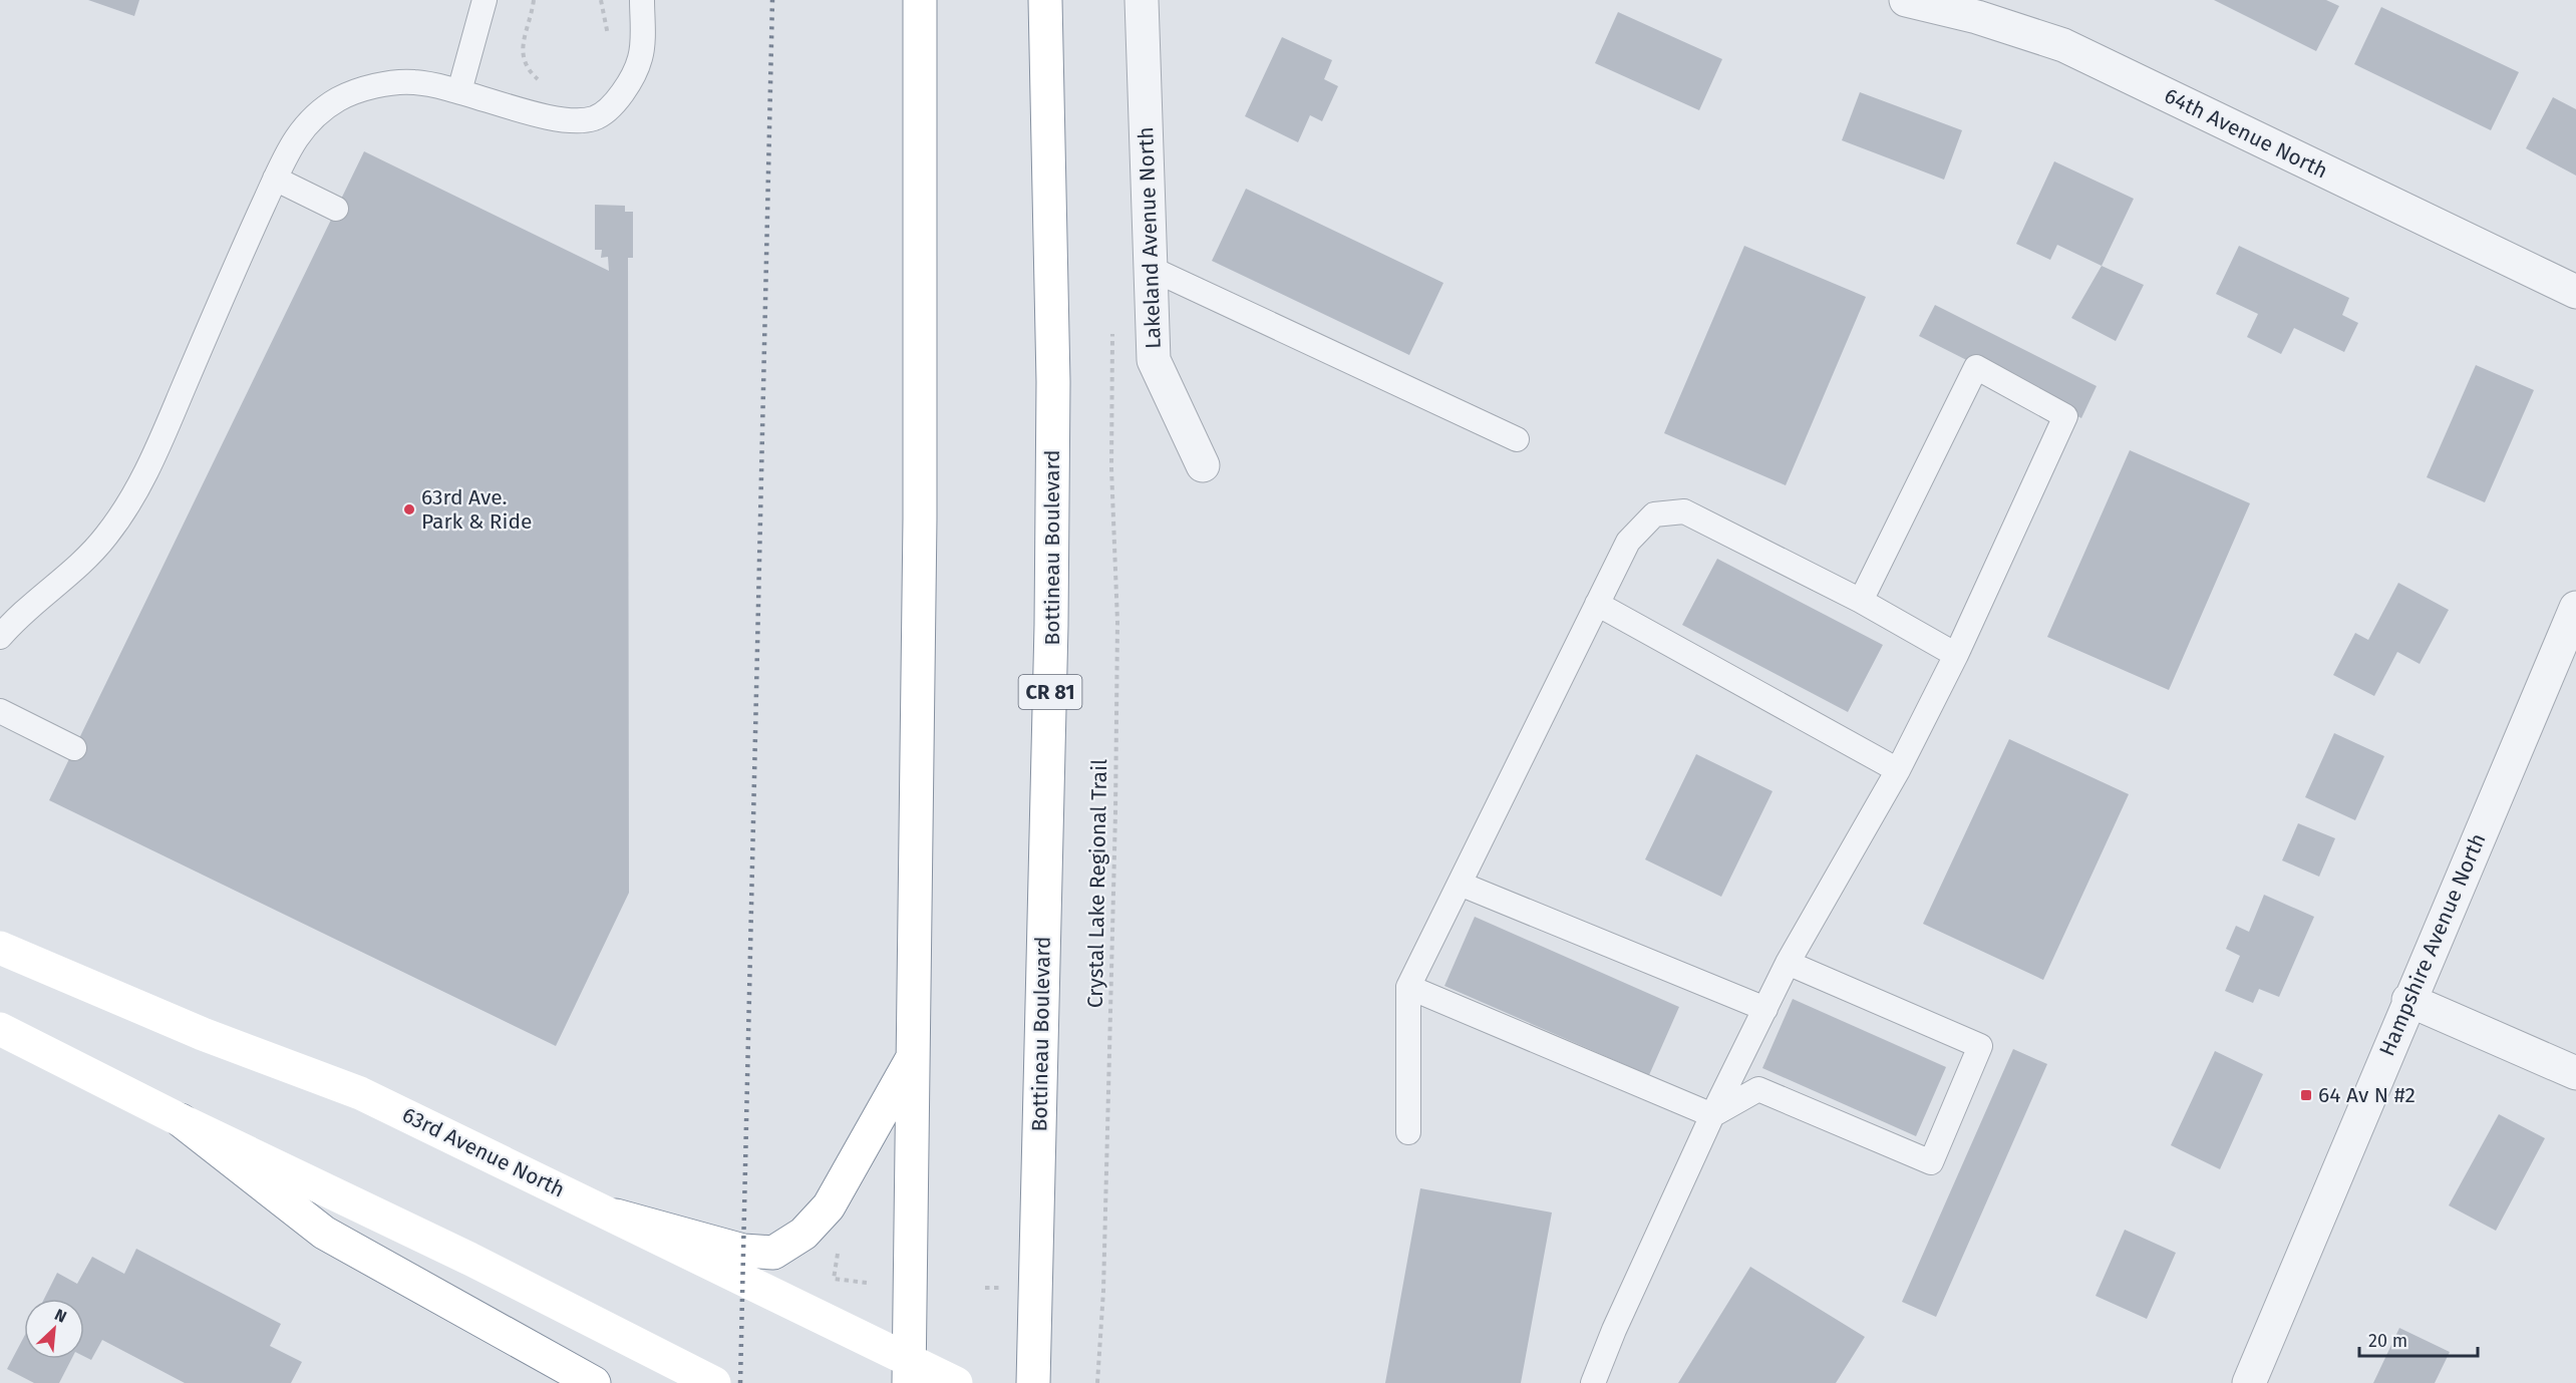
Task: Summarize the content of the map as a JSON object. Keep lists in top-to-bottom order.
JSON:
{
  "streets": {
    "main road": ["Bottineau Boulevard", "CR 81", "63rd Avenue North"],
    "street": ["64th Avenue North", "Lakeland Avenue North", "Hampshire Avenue North"],
    "path": ["Crystal Lake Regional Trail"]
  },
  "places": {
    "other": ["63rd Ave. Park & Ride"],
    "transit": ["64 Av N #2"]
  },
  "scale_bar": "20 m",
  "north": "top right"
}
